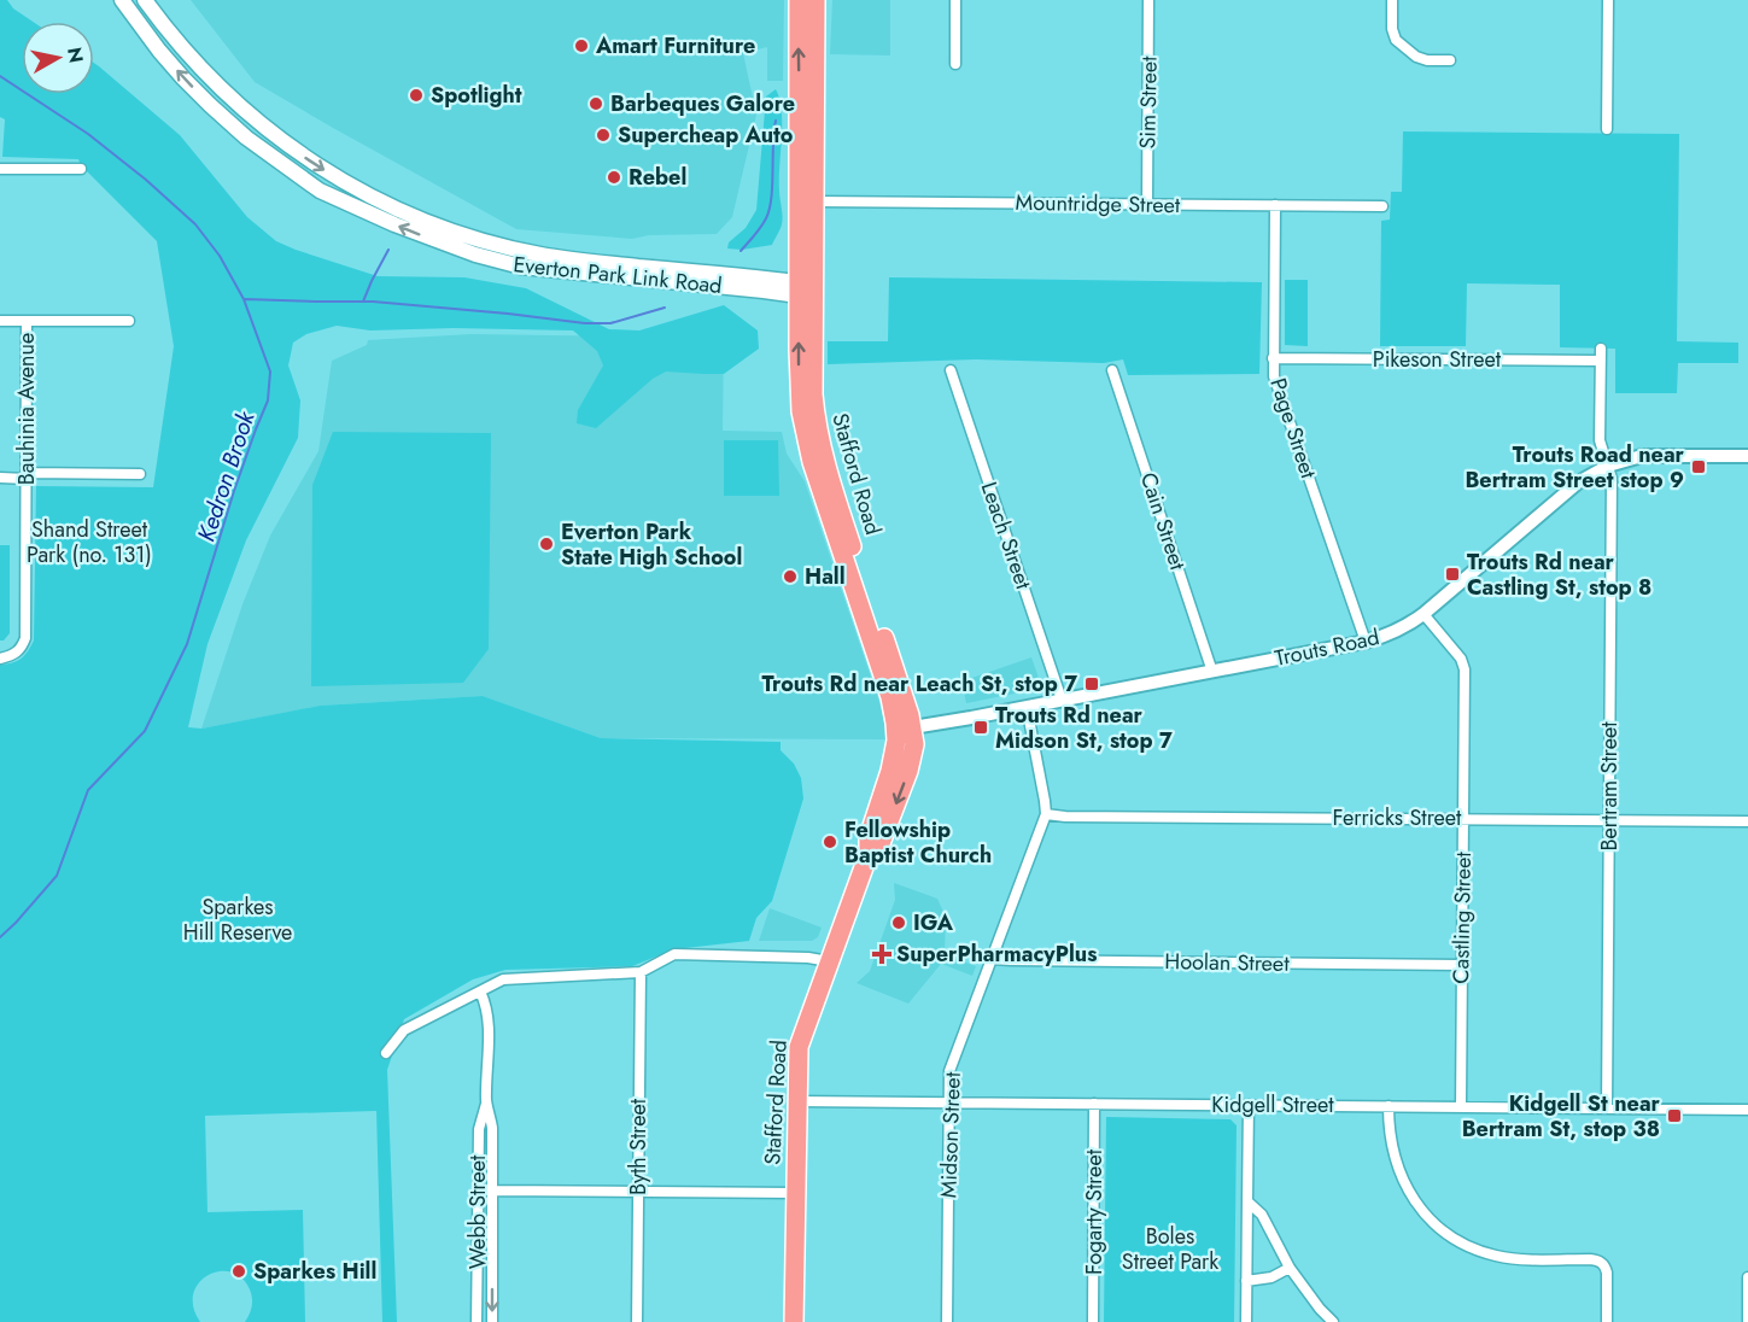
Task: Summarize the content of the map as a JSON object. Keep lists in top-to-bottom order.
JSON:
{
  "streets": {
    "highway": ["Stafford Road"],
    "main road": ["Everton Park Link Road"],
    "street": [
      "Sim Street",
      "Mountridge Street",
      "Pikeson Street",
      "Bauhinia Avenue",
      "Page Street",
      "Cain Street",
      "Leach Street",
      "Trouts Road",
      "Bertram Street",
      "Ferricks Street",
      "Castling Street",
      "Hoolan Street",
      "Kidgell Street",
      "Midson Street",
      "Byth Street",
      "Webb Street",
      "Fogarty Street"
    ]
  },
  "crossings": [
    ["Sim Street", "Mountridge Street"],
    ["Mountridge Street", "Page Street"],
    ["Mountridge Street", "Stafford Road"],
    ["Everton Park Link Road", "Stafford Road"],
    ["Pikeson Street", "Page Street"],
    ["Pikeson Street", "Bertram Street"],
    ["Page Street", "Trouts Road"],
    ["Stafford Road", "Trouts Road"],
    ["Stafford Road", "Kidgell Street"],
    ["Cain Street", "Trouts Road"],
    ["Leach Street", "Trouts Road"],
    ["Trouts Road", "Bertram Street"],
    ["Trouts Road", "Castling Street"],
    ["Trouts Road", "Midson Street"],
    ["Bertram Street", "Ferricks Street"],
    ["Bertram Street", "Kidgell Street"],
    ["Ferricks Street", "Castling Street"],
    ["Ferricks Street", "Midson Street"],
    ["Castling Street", "Hoolan Street"],
    ["Castling Street", "Kidgell Street"],
    ["Hoolan Street", "Midson Street"],
    ["Kidgell Street", "Midson Street"],
    ["Kidgell Street", "Fogarty Street"]
  ],
  "water": ["Kedron Brook"],
  "parks": ["Shand Street Park (no. 131)", "Sparkes Hill Reserve", "Boles Street Park"],
  "places": {
    "other": [
      "Amart Furniture",
      "Spotlight",
      "Barbeques Galore",
      "Supercheap Auto",
      "Rebel",
      "Everton Park State High School",
      "Hall",
      "Fellowship Baptist Church",
      "IGA",
      "Sparkes Hill"
    ],
    "transit": [
      "Trouts Road near Bertram Street stop 9",
      "Trouts Rd near Castling St, stop 8",
      "Trouts Rd near Leach St, stop 7",
      "Trouts Rd near Midson St, stop 7",
      "Kidgell St near Bertram St, stop 38"
    ],
    "health": ["SuperPharmacyPlus"]
  },
  "north": "right"
}
